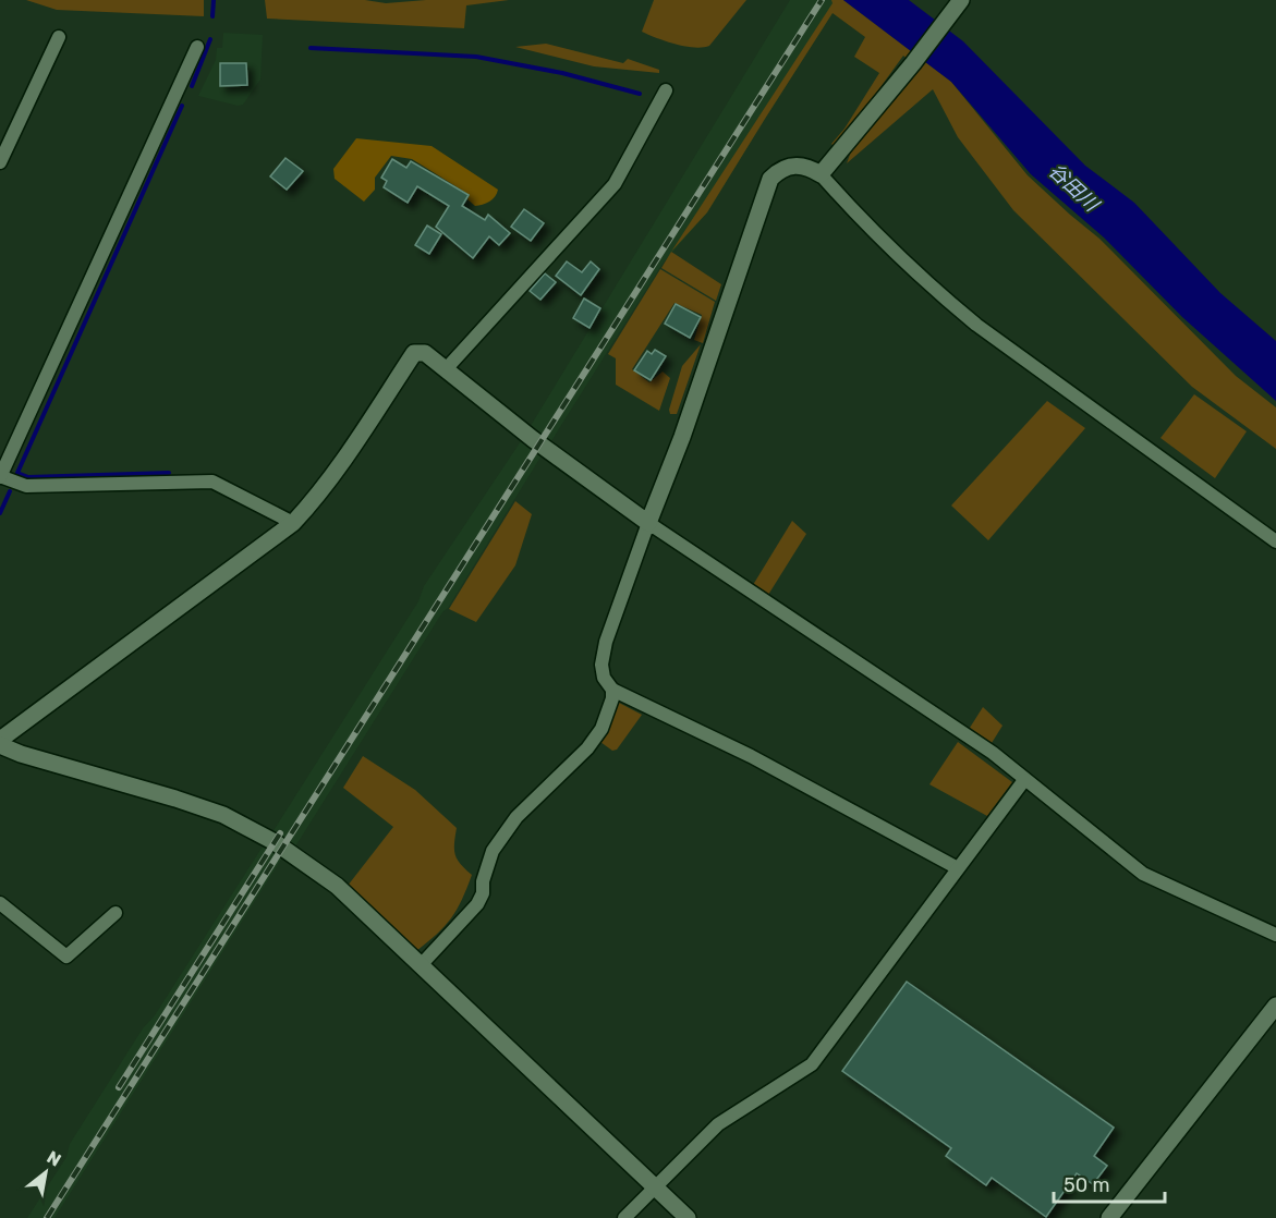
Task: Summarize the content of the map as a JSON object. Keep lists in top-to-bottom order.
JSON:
{
  "water": ["谷田川"],
  "scale_bar": "50 m",
  "north": "top right"
}
